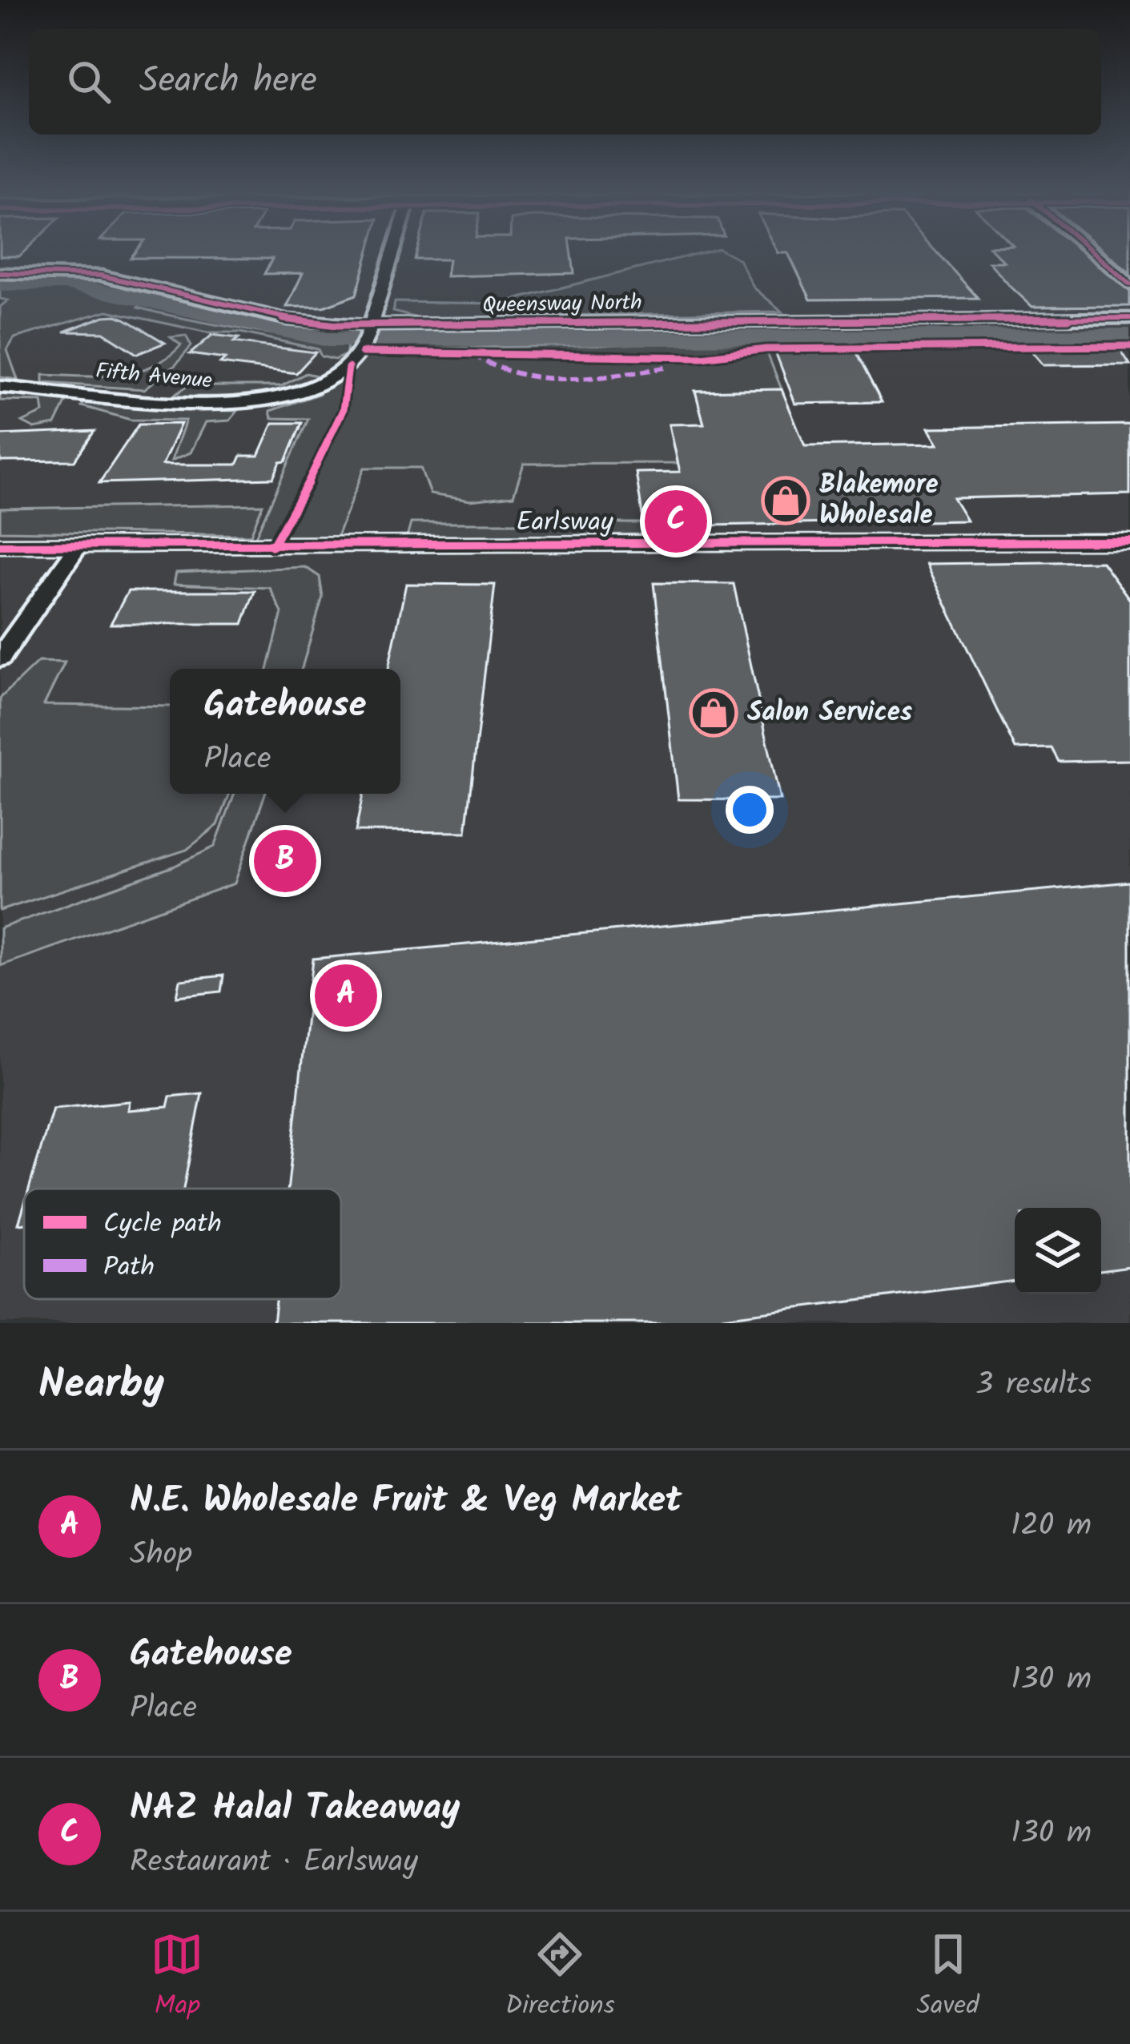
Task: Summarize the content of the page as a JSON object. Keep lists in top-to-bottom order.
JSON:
{
  "streets": {
    "street": ["Queensway North", "Fifth Avenue", "Earlsway"]
  },
  "crossings": [
    ["Queensway North", "Fifth Avenue"]
  ],
  "places": {
    "shop": ["Blakemore Wholesale", "Salon Services"]
  },
  "legend": ["Cycle path", "Path"],
  "page": {
    "search": "Search here",
    "pins": ["C", "B", "A"],
    "popup": ["Gatehouse", "Place"],
    "heading": ["Nearby", "3 results"],
    "list": [
      {
        "mark": "A",
        "name": "N.E. Wholesale Fruit & Veg Market",
        "note": "Shop",
        "value": "120 m"
      },
      {
        "mark": "B",
        "name": "Gatehouse",
        "note": "Place",
        "value": "130 m"
      },
      {
        "mark": "C",
        "name": "NAZ Halal Takeaway",
        "note": "Restaurant · Earlsway",
        "value": "130 m"
      }
    ],
    "nav": ["Map", "Directions", "Saved"]
  }
}
